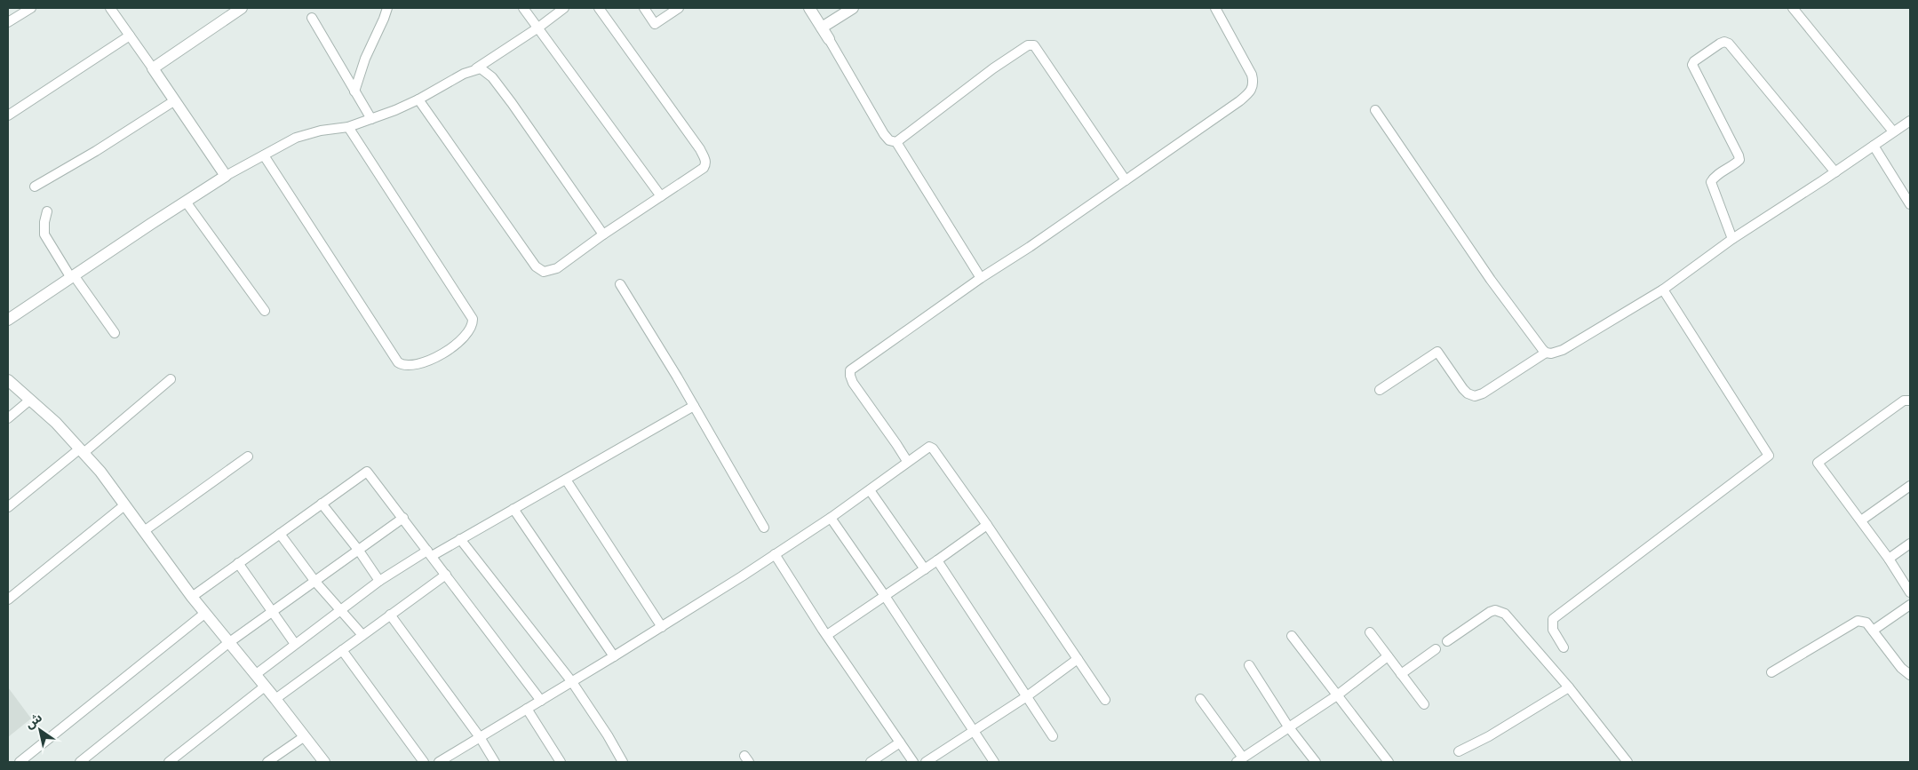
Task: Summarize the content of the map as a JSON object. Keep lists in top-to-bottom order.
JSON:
{
  "north": "top left"
}
